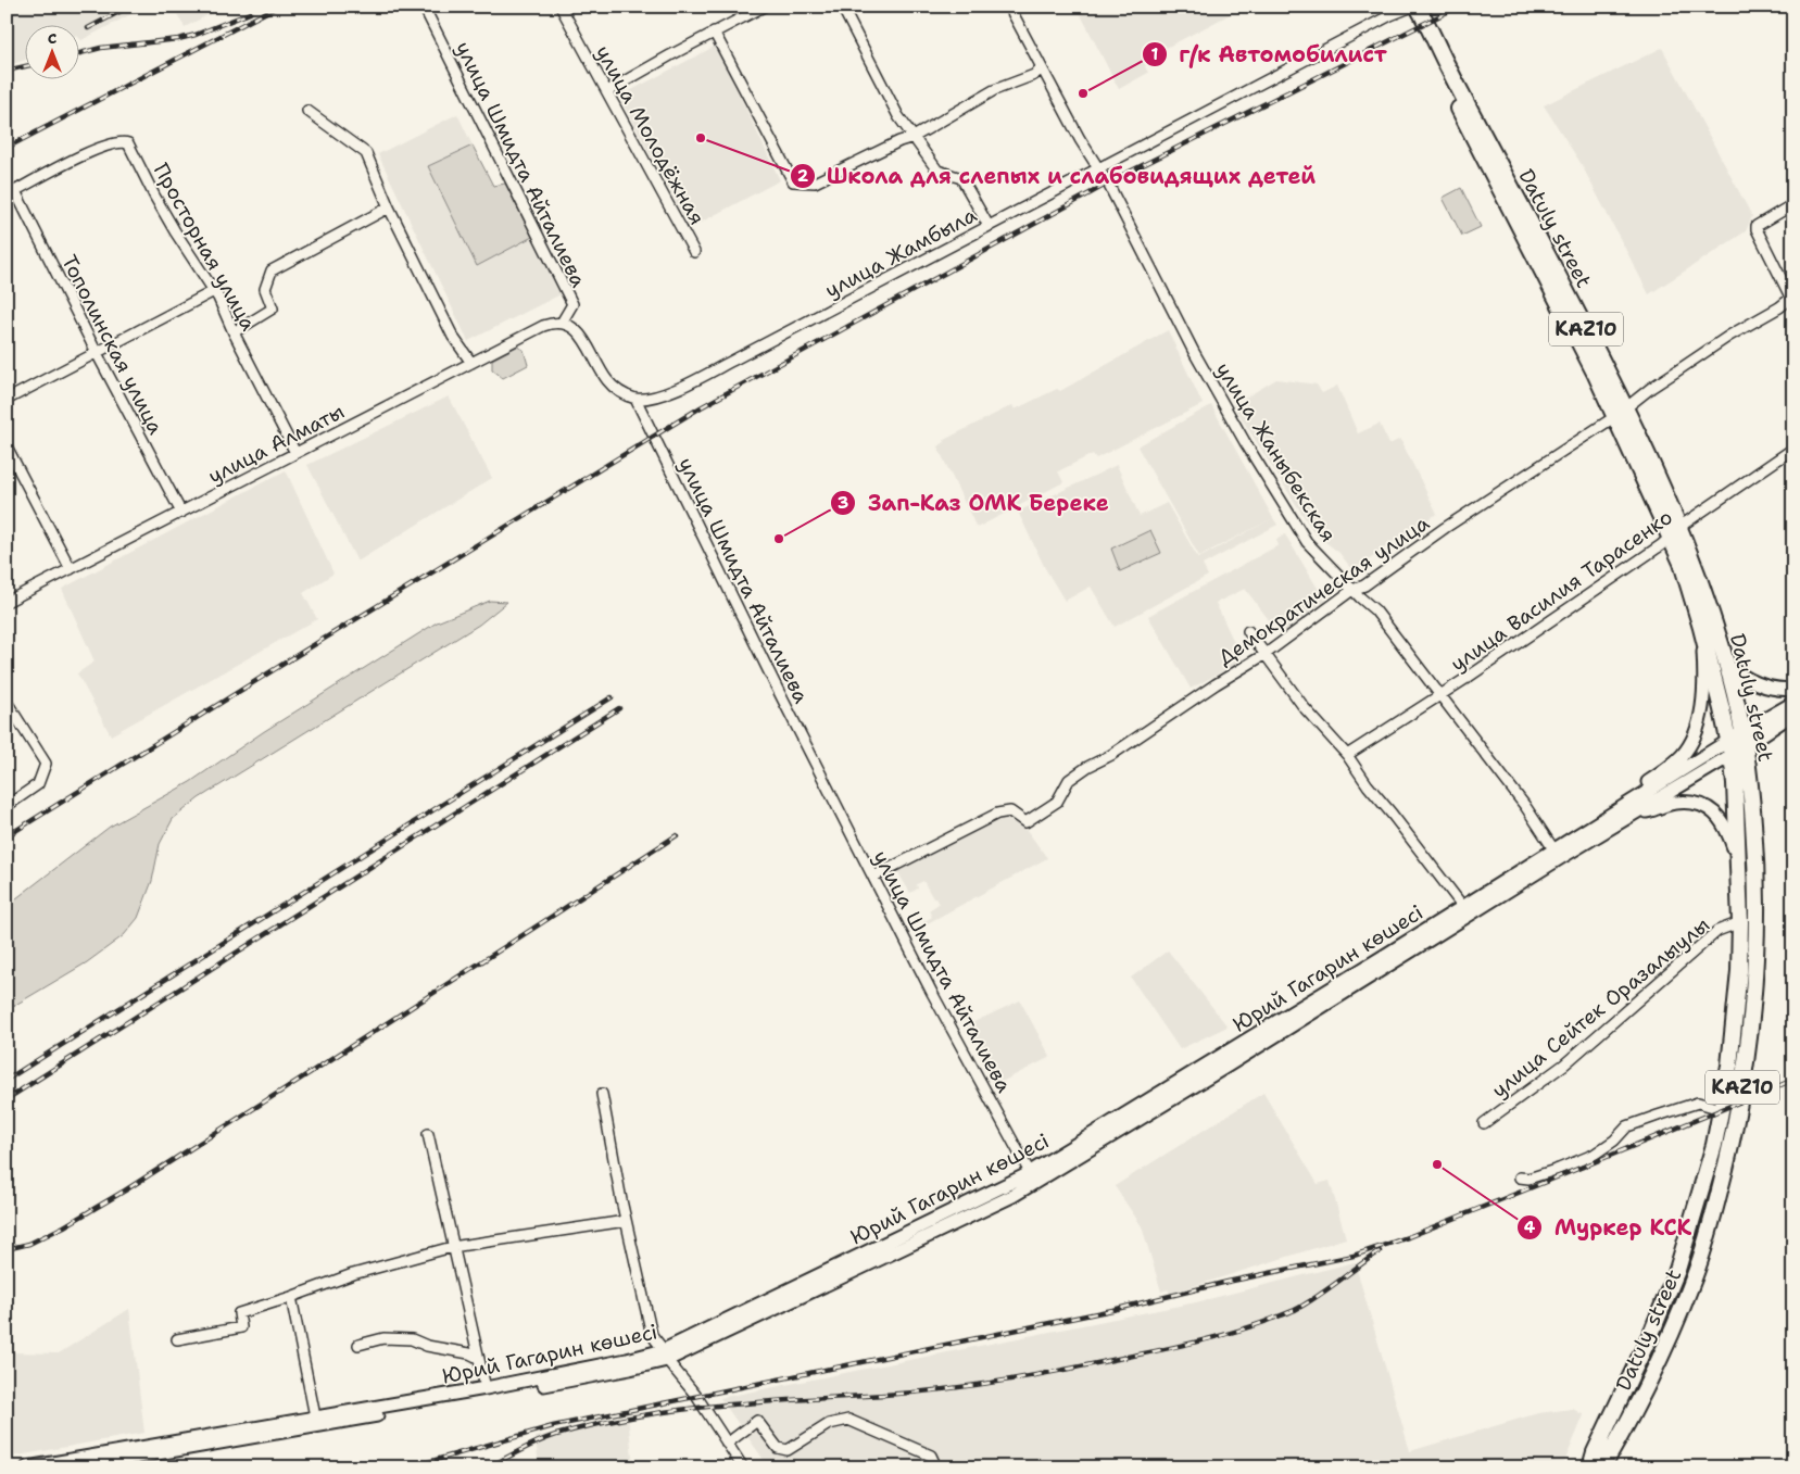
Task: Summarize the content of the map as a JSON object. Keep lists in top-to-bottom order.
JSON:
{
  "streets": {
    "highway": ["Datuly street", "KAZ10"],
    "main road": ["Юрий Гагарин көшесі"],
    "street": [
      "улица Молодёжная",
      "улица Шмидта Айталиева",
      "Просторная улица",
      "улица Жамбыла",
      "Тополинская улица",
      "улица Алматы",
      "улица Жаныбекская",
      "Демократическая улица",
      "улица Василия Тарасенко",
      "улица Сейтек Оразалыулы"
    ]
  },
  "crossings": [
    ["улица Шмидта Айталиева", "улица Жамбыла"],
    ["улица Шмидта Айталиева", "улица Алматы"],
    ["улица Шмидта Айталиева", "Демократическая улица"],
    ["улица Шмидта Айталиева", "Юрий Гагарин көшесі"],
    ["Datuly street", "улица Жамбыла"],
    ["Datuly street", "Демократическая улица"],
    ["Datuly street", "улица Василия Тарасенко"],
    ["Datuly street", "Юрий Гагарин көшесі"],
    ["Datuly street", "улица Сейтек Оразалыулы"],
    ["Просторная улица", "Тополинская улица"],
    ["Просторная улица", "улица Алматы"],
    ["улица Жамбыла", "улица Жаныбекская"],
    ["Тополинская улица", "улица Алматы"],
    ["улица Жаныбекская", "Демократическая улица"],
    ["улица Жаныбекская", "улица Василия Тарасенко"],
    ["улица Жаныбекская", "Юрий Гагарин көшесі"]
  ],
  "places": [
    "г/к Автомобилист",
    "Школа для слепых и слабовидящих детей",
    "Зап-Каз ОМК Береке",
    "Муркер КСК"
  ],
  "north": "top"
}
